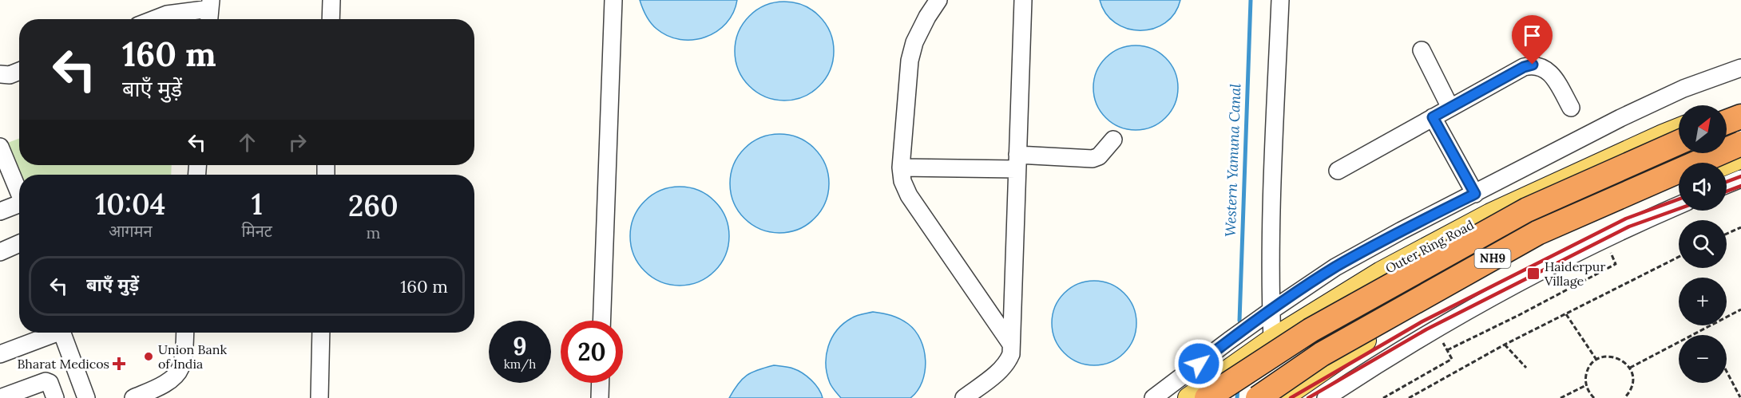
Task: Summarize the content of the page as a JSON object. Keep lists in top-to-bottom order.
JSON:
{
  "streets": {
    "highway": ["Outer Ring Road", "NH9"]
  },
  "water": ["Western Yamuna Canal"],
  "places": {
    "transit": ["Haiderpur Village"],
    "other": ["Union Bank of India"],
    "health": ["Bharat Medicos"]
  },
  "north": "top right",
  "page": {
    "turn": ["160 m", "बाएँ मुड़ें"],
    "map_buttons": ["+", "−"],
    "eta": [
      "10:04",
      "आगमन",
      "1",
      "मिनट",
      "260",
      "m"
    ],
    "list": [
      {
        "name": "बाएँ मुड़ें",
        "value": "160 m"
      }
    ],
    "speed": "9 km/h",
    "limit": "20"
  }
}
